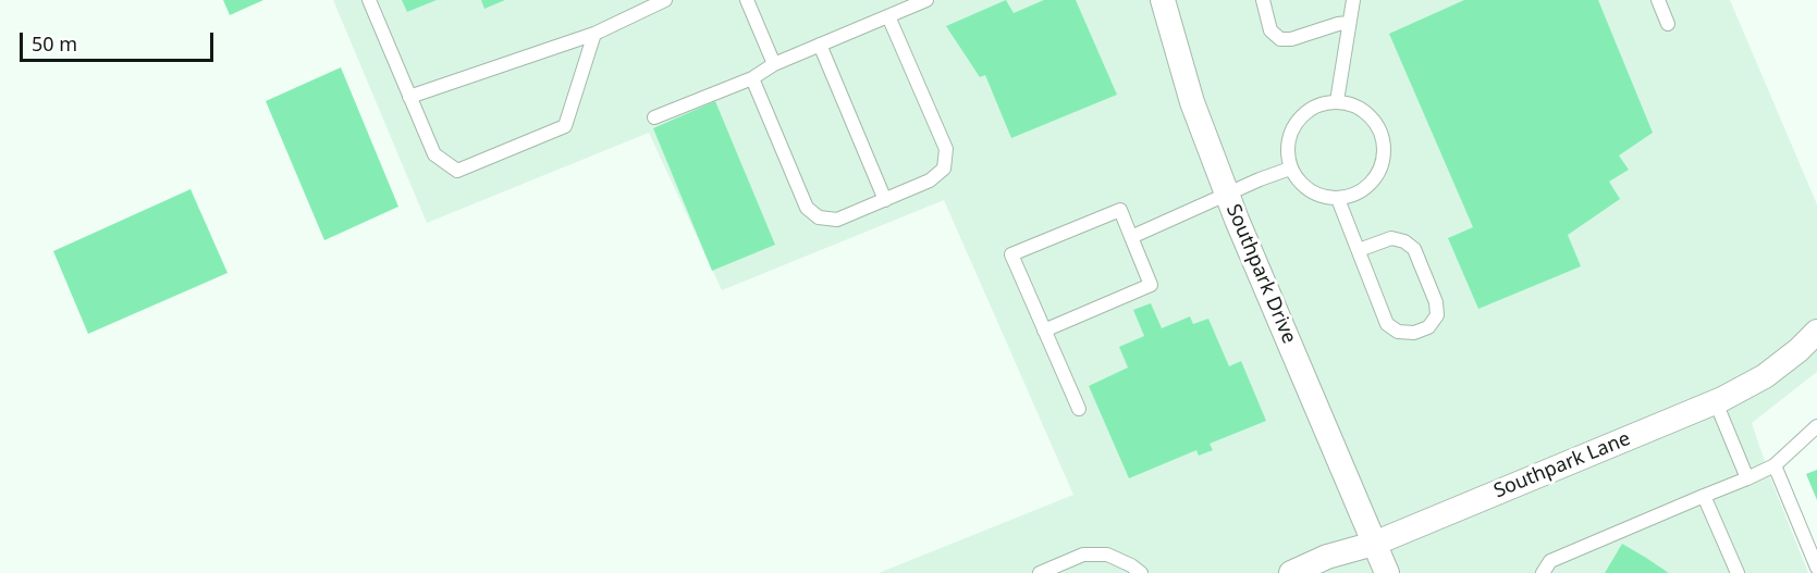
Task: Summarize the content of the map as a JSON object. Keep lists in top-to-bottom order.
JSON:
{
  "streets": {
    "street": ["Southpark Drive", "Southpark Lane"]
  },
  "crossings": [
    ["Southpark Drive", "Southpark Lane"]
  ],
  "scale_bar": "50 m"
}
